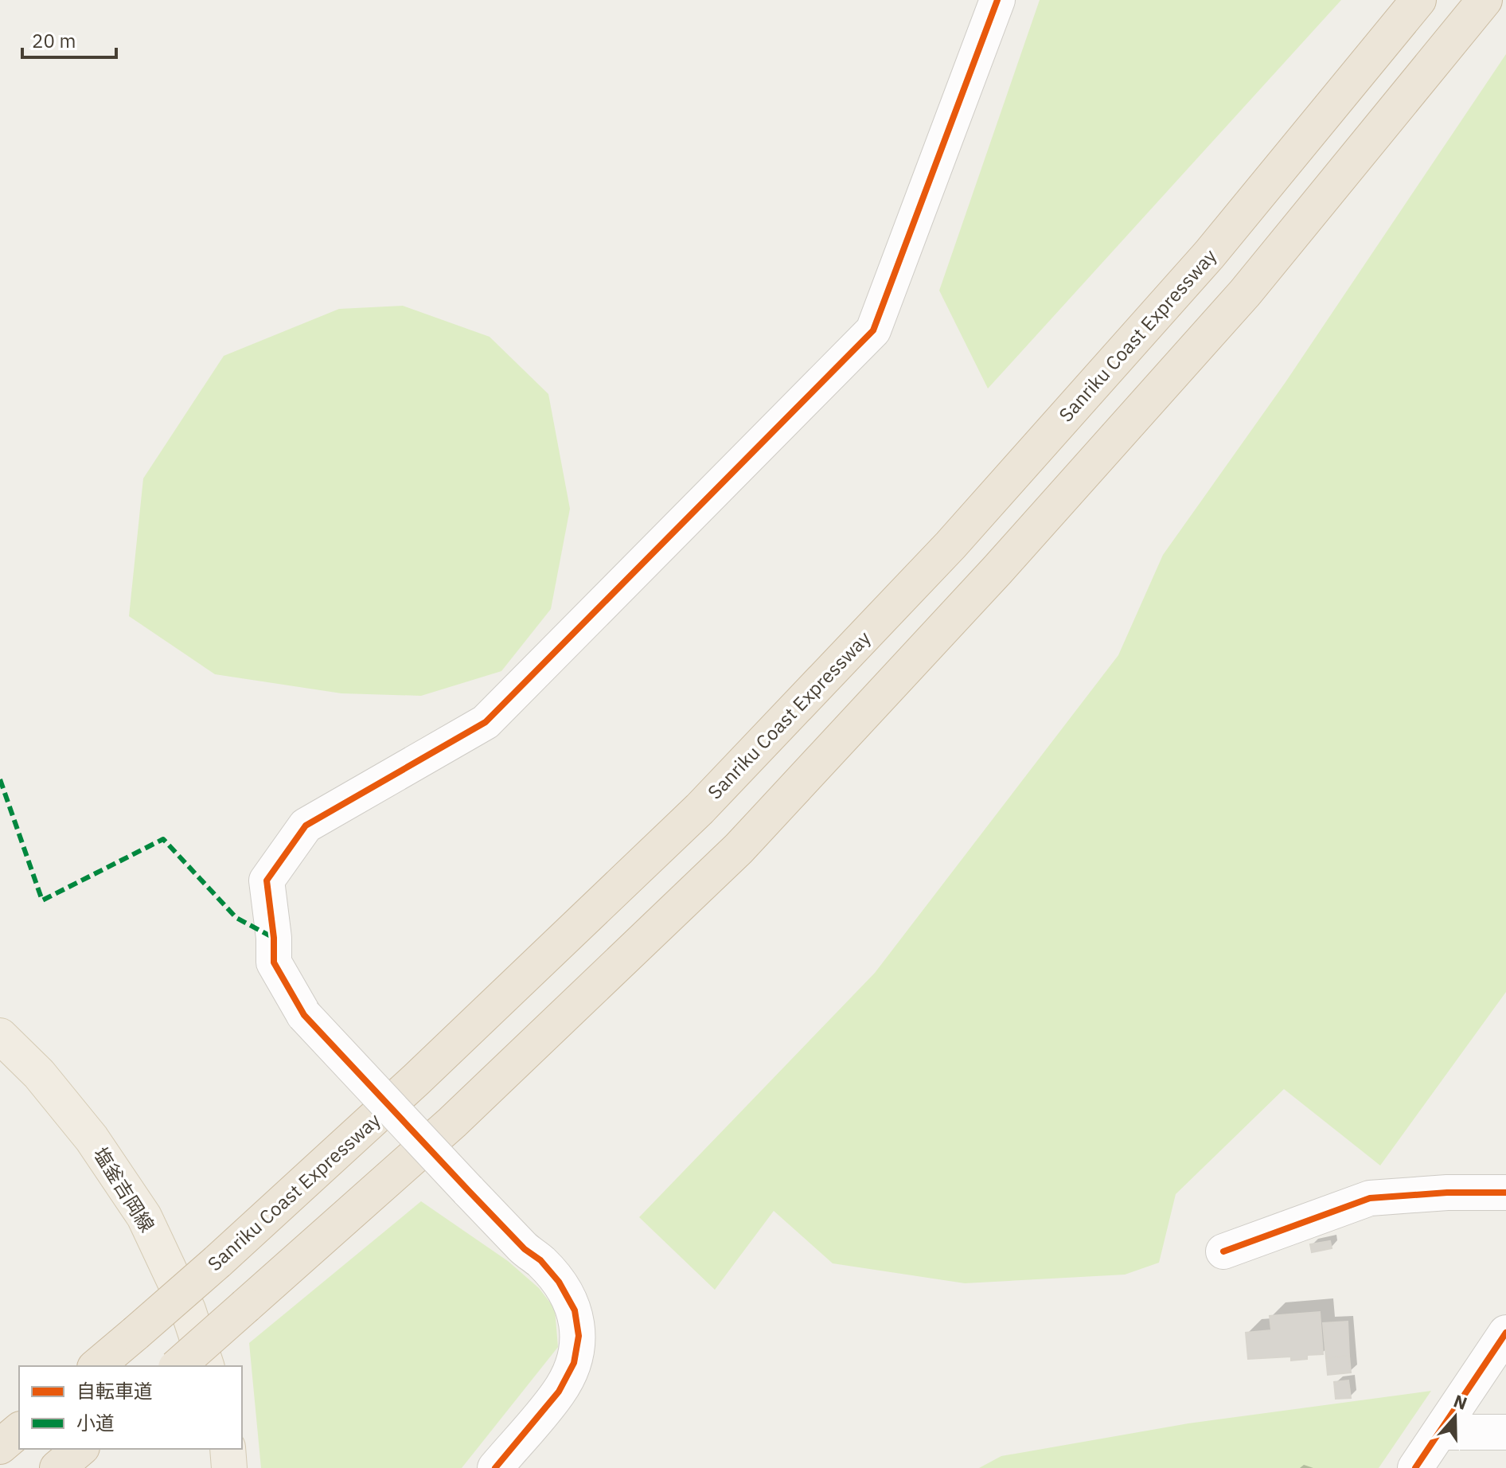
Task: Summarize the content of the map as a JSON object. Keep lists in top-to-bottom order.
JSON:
{
  "streets": {
    "highway": ["Sanriku Coast Expressway"],
    "main road": ["塩釜吉岡線"]
  },
  "legend": ["自転車道", "小道"],
  "scale_bar": "20 m",
  "north": "top"
}
